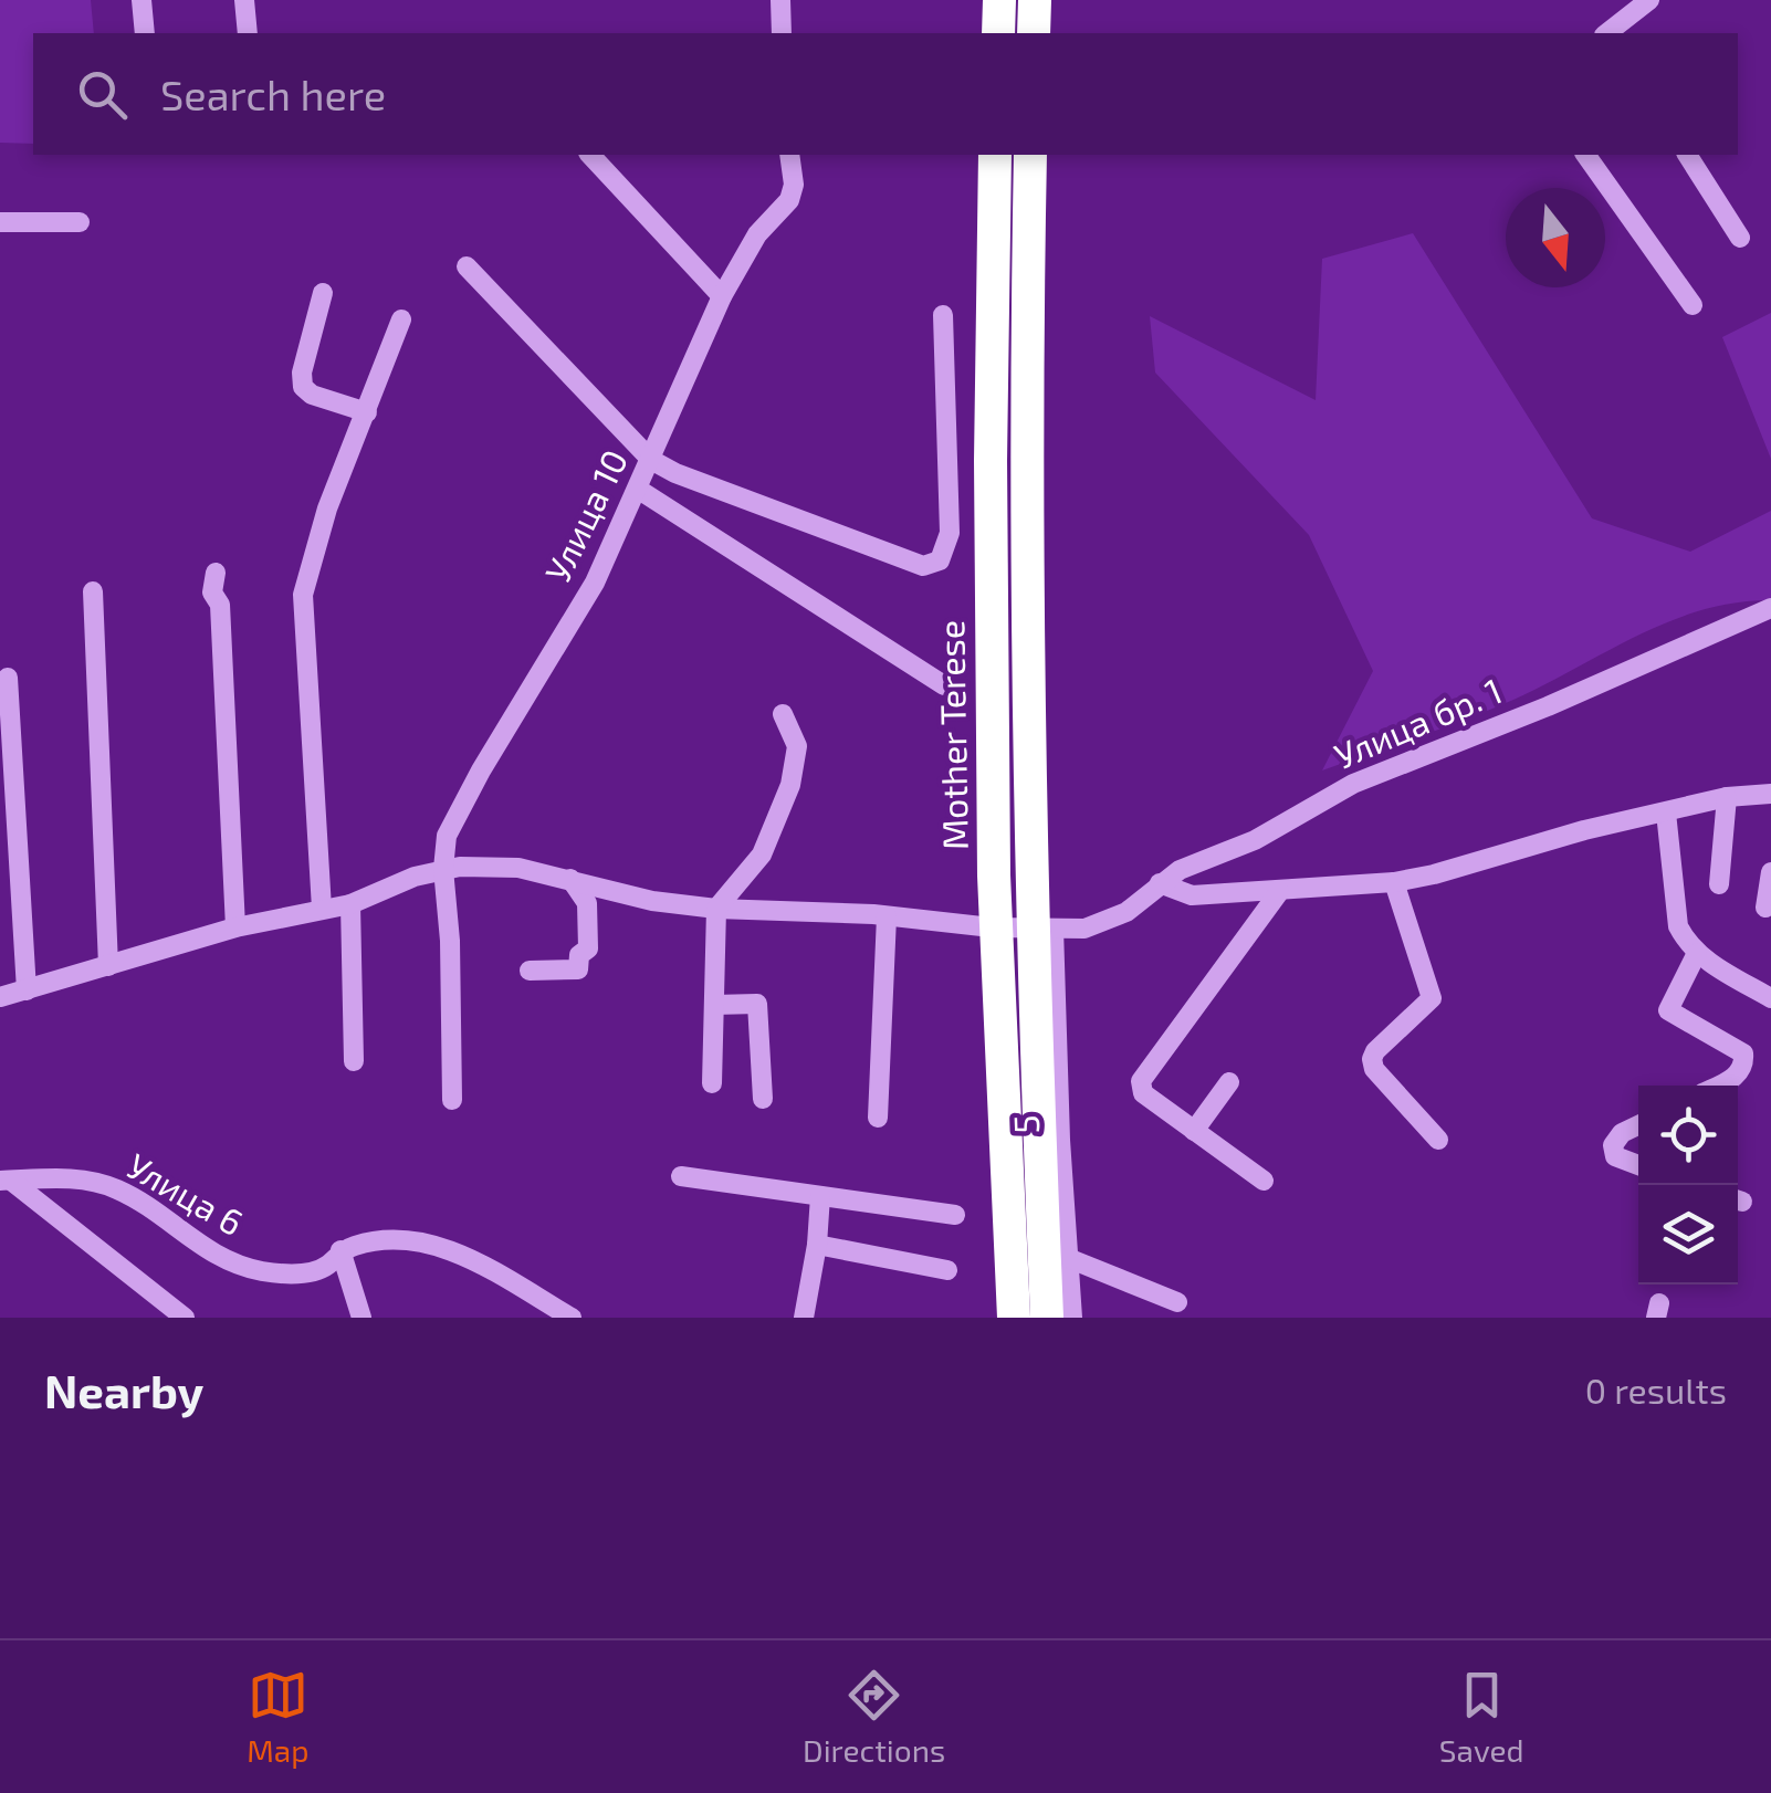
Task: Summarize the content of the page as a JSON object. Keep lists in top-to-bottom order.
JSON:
{
  "streets": {
    "highway": ["Mother Terese"],
    "street": [
      "Улица 10",
      "Улица бр. 1",
      "5",
      "Улица 6"
    ]
  },
  "crossings": [
    ["Улица бр. 1", "5"]
  ],
  "north": "bottom",
  "page": {
    "search": "Search here",
    "heading": ["Nearby", "0 results"],
    "nav": ["Map", "Directions", "Saved"]
  }
}
